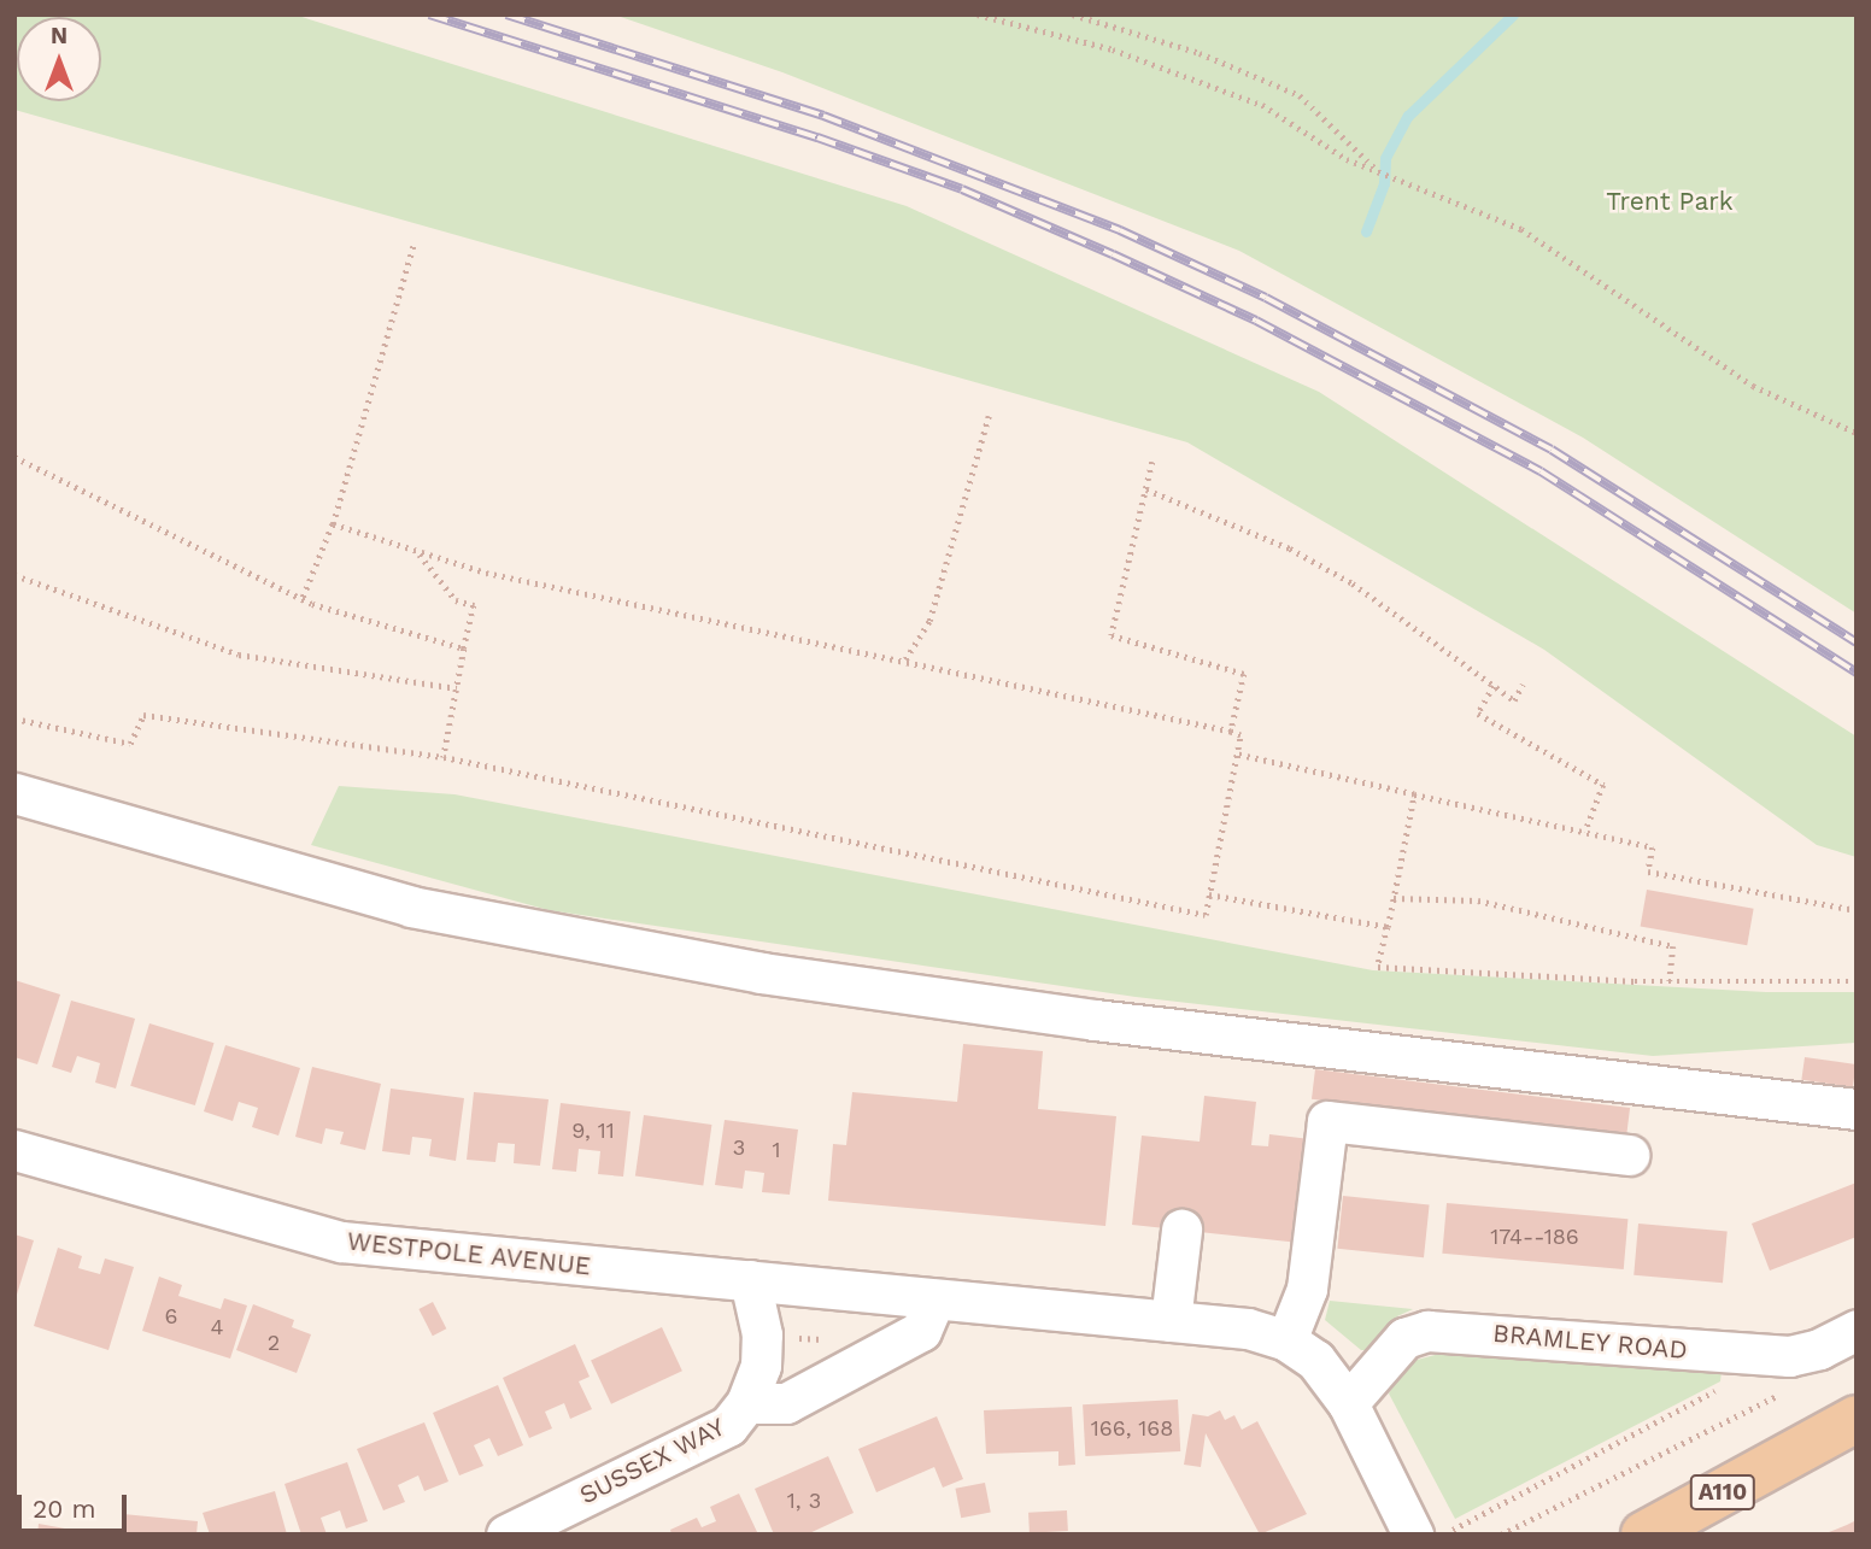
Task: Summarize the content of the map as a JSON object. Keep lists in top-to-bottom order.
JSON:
{
  "streets": {
    "main road": ["A110"],
    "street": ["WESTPOLE AVENUE", "BRAMLEY ROAD", "SUSSEX WAY"]
  },
  "crossings": [
    ["WESTPOLE AVENUE", "SUSSEX WAY"]
  ],
  "parks": ["Trent Park"],
  "house_numbers": [
    "9, 11",
    "3",
    "1",
    "174--186",
    "6",
    "4",
    "2",
    "166, 168",
    "1, 3"
  ],
  "scale_bar": "20 m",
  "north": "top"
}
